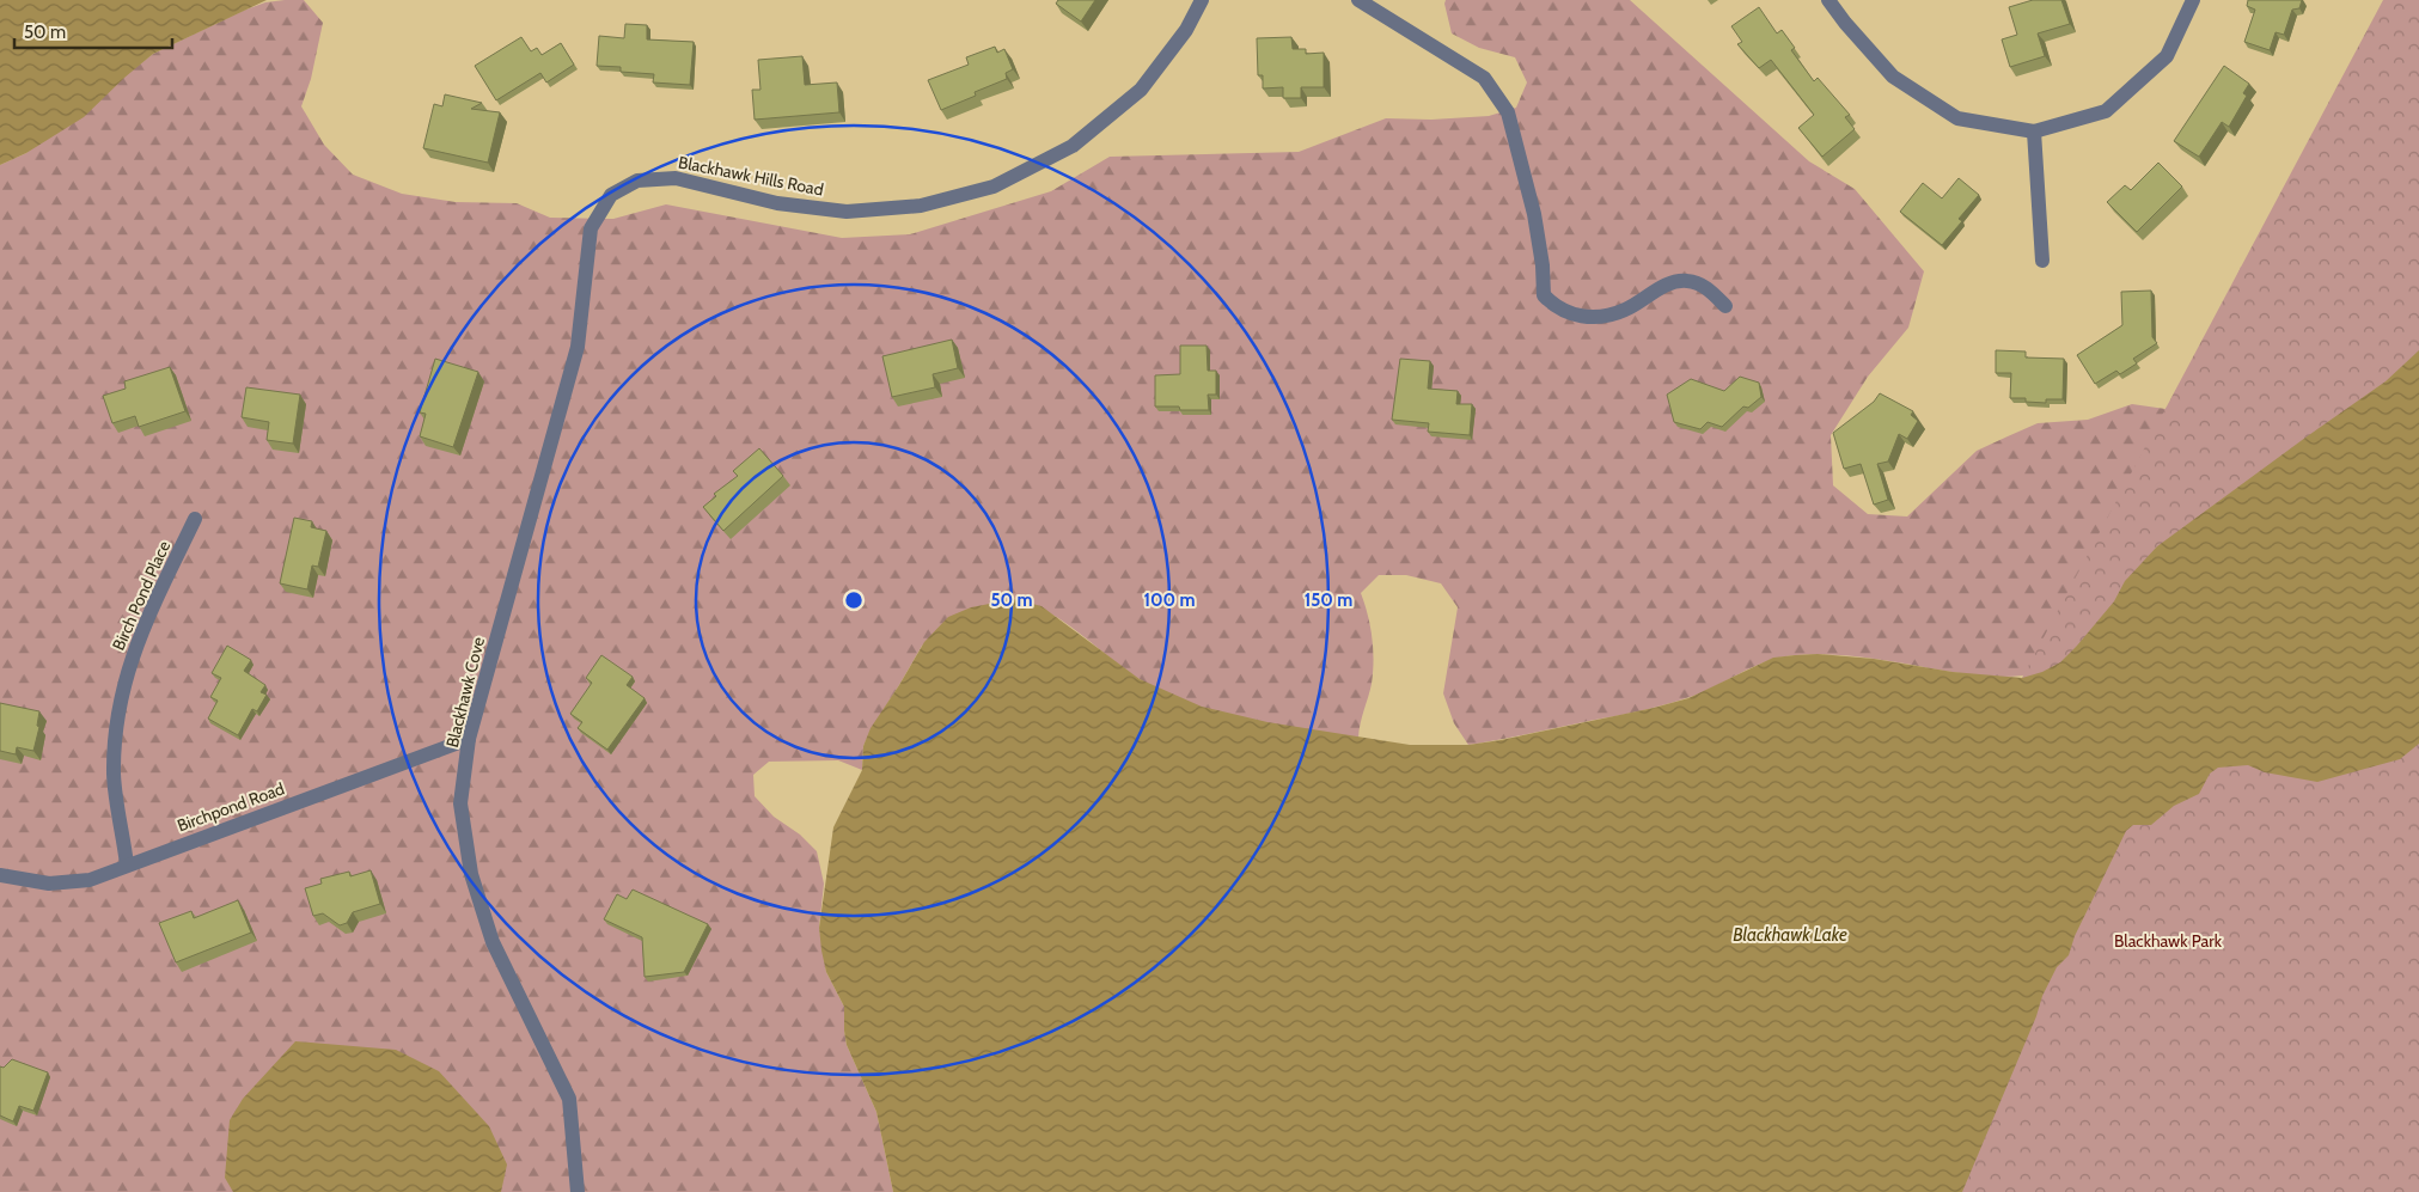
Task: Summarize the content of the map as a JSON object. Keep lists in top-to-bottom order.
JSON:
{
  "streets": {
    "street": [
      "Blackhawk Hills Road",
      "Birch Pond Place",
      "Blackhawk Cove",
      "Birchpond Road"
    ]
  },
  "crossings": [
    ["Blackhawk Hills Road", "Blackhawk Cove"],
    ["Birch Pond Place", "Birchpond Road"],
    ["Blackhawk Cove", "Birchpond Road"]
  ],
  "water": ["Blackhawk Lake"],
  "parks": ["Blackhawk Park"],
  "scale_bar": "50 m",
  "rings": ["50 m", "100 m", "150 m"]
}
